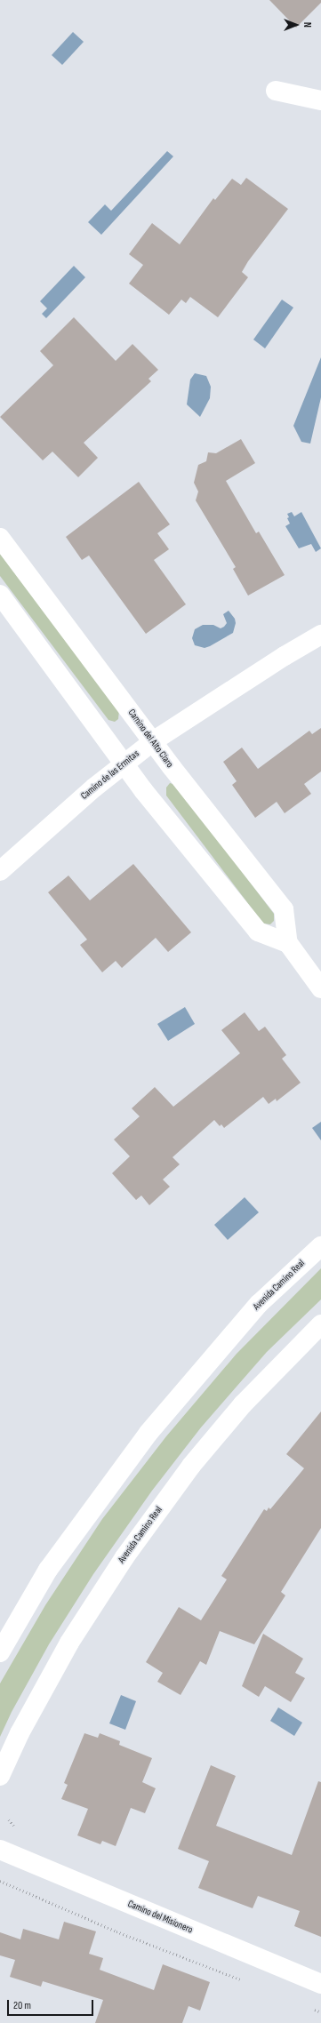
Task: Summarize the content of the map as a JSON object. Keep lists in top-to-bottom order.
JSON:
{
  "streets": {
    "street": [
      "Camino del Alto Claro",
      "Camino de las Ermitas",
      "Avenida Camino Real",
      "Camino del Misionero"
    ]
  },
  "crossings": [
    ["Camino del Alto Claro", "Camino de las Ermitas"]
  ],
  "scale_bar": "20 m",
  "north": "right"
}
